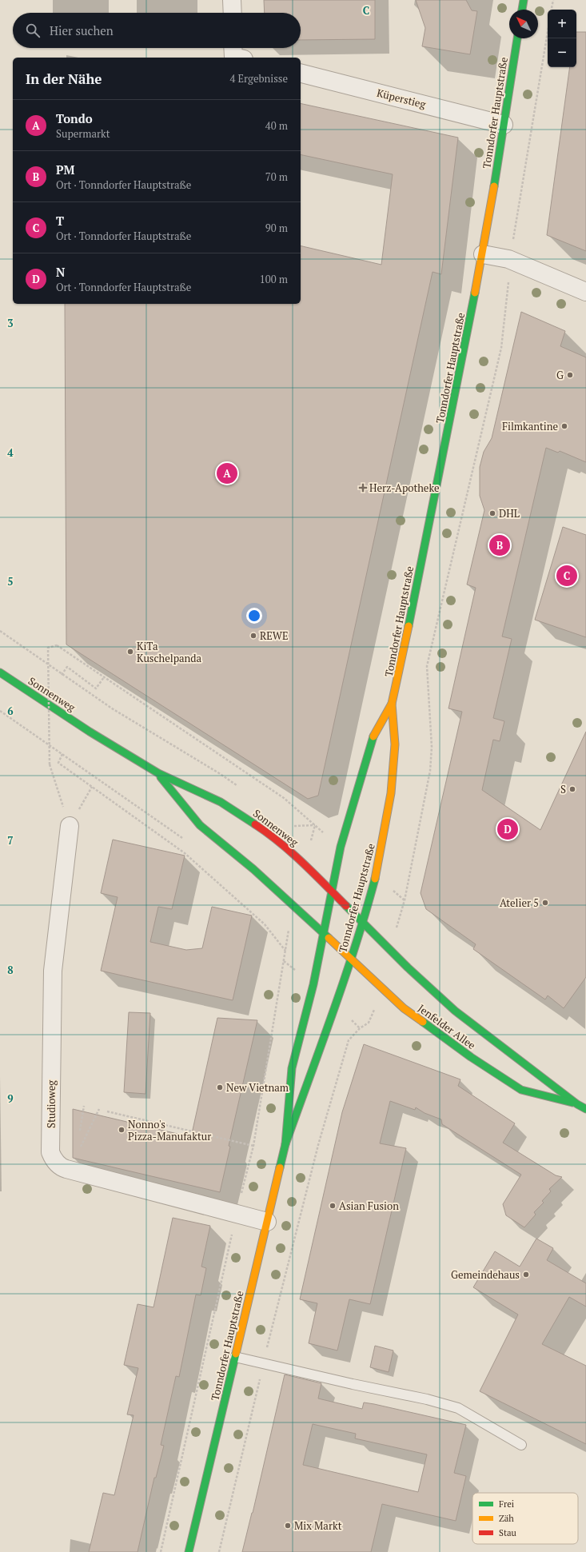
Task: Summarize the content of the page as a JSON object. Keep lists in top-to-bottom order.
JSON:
{
  "streets": {
    "main road": ["Tonndorfer Hauptstraße", "Sonnenweg", "Jenfelder Allee"],
    "street": ["Küperstieg", "Studioweg"]
  },
  "crossings": [
    ["Küperstieg", "Tonndorfer Hauptstraße"],
    ["Tonndorfer Hauptstraße", "Sonnenweg"],
    ["Tonndorfer Hauptstraße", "Jenfelder Allee"],
    ["Tonndorfer Hauptstraße", "Studioweg"],
    ["Sonnenweg", "Jenfelder Allee"]
  ],
  "places": {
    "other": [
      "G",
      "Filmkantine",
      "DHL",
      "REWE",
      "KiTa Kuschelpanda",
      "S",
      "Atelier 5",
      "New Vietnam",
      "Nonno's Pizza-Manufaktur",
      "Asian Fusion",
      "Gemeindehaus",
      "Mix Markt"
    ],
    "health": ["Herz-Apotheke"]
  },
  "legend": ["Frei", "Zäh", "Stau"],
  "north": "top left",
  "page": {
    "map_buttons": ["+", "−"],
    "search": "Hier suchen",
    "heading": ["In der Nähe", "4 Ergebnisse"],
    "list": [
      {
        "mark": "A",
        "name": "Tondo",
        "note": "Supermarkt",
        "value": "40 m"
      },
      {
        "mark": "B",
        "name": "PM",
        "note": "Ort · Tonndorfer Hauptstraße",
        "value": "70 m"
      },
      {
        "mark": "C",
        "name": "T",
        "note": "Ort · Tonndorfer Hauptstraße",
        "value": "90 m"
      },
      {
        "mark": "D",
        "name": "N",
        "note": "Ort · Tonndorfer Hauptstraße",
        "value": "100 m"
      }
    ],
    "pins": [
      "A",
      "B",
      "C",
      "D"
    ]
  },
  "grid": {
    "columns": ["C"],
    "rows": [
      "3",
      "4",
      "5",
      "6",
      "7",
      "8",
      "9"
    ]
  }
}
